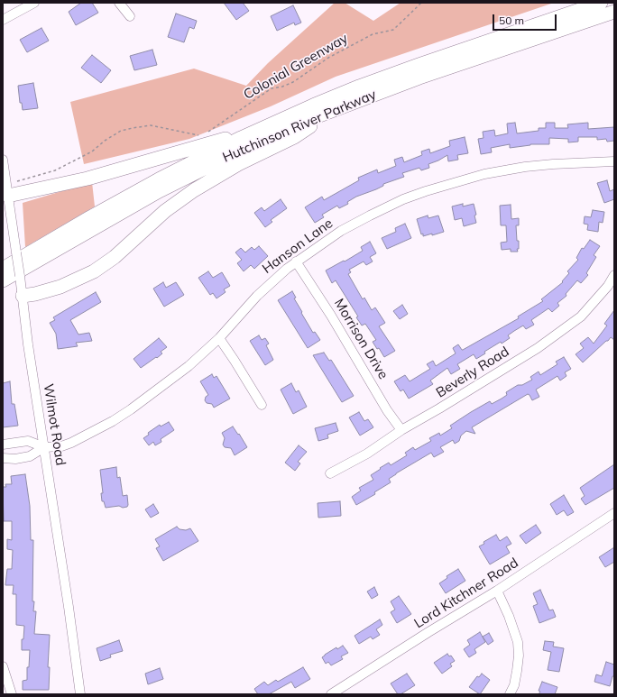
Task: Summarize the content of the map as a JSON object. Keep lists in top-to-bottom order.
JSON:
{
  "streets": {
    "highway": ["Hutchinson River Parkway"],
    "street": [
      "Hanson Lane",
      "Morrison Drive",
      "Beverly Road",
      "Wilmot Road",
      "Lord Kitchner Road"
    ],
    "path": ["Colonial Greenway"]
  },
  "crossings": [
    ["Hanson Lane", "Morrison Drive"],
    ["Hanson Lane", "Wilmot Road"],
    ["Morrison Drive", "Beverly Road"]
  ],
  "scale_bar": "50 m"
}
